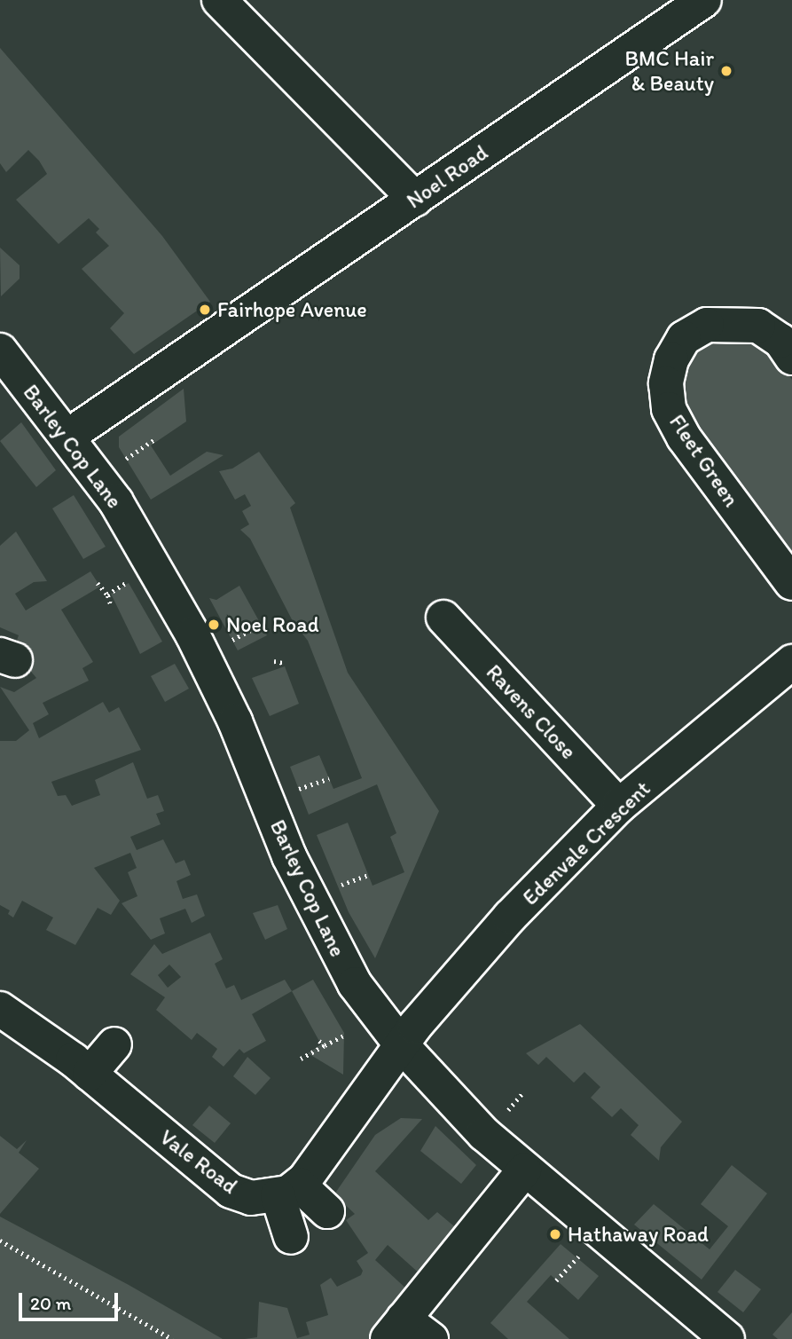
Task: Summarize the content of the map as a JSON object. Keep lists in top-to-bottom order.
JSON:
{
  "streets": {
    "street": [
      "Noel Road",
      "Barley Cop Lane",
      "Fleet Green",
      "Ravens Close",
      "Edenvale Crescent",
      "Vale Road"
    ]
  },
  "crossings": [
    ["Noel Road", "Barley Cop Lane"],
    ["Barley Cop Lane", "Edenvale Crescent"],
    ["Ravens Close", "Edenvale Crescent"]
  ],
  "places": [
    "BMC Hair & Beauty",
    "Fairhope Avenue",
    "Noel Road",
    "Hathaway Road"
  ],
  "scale_bar": "20 m"
}
